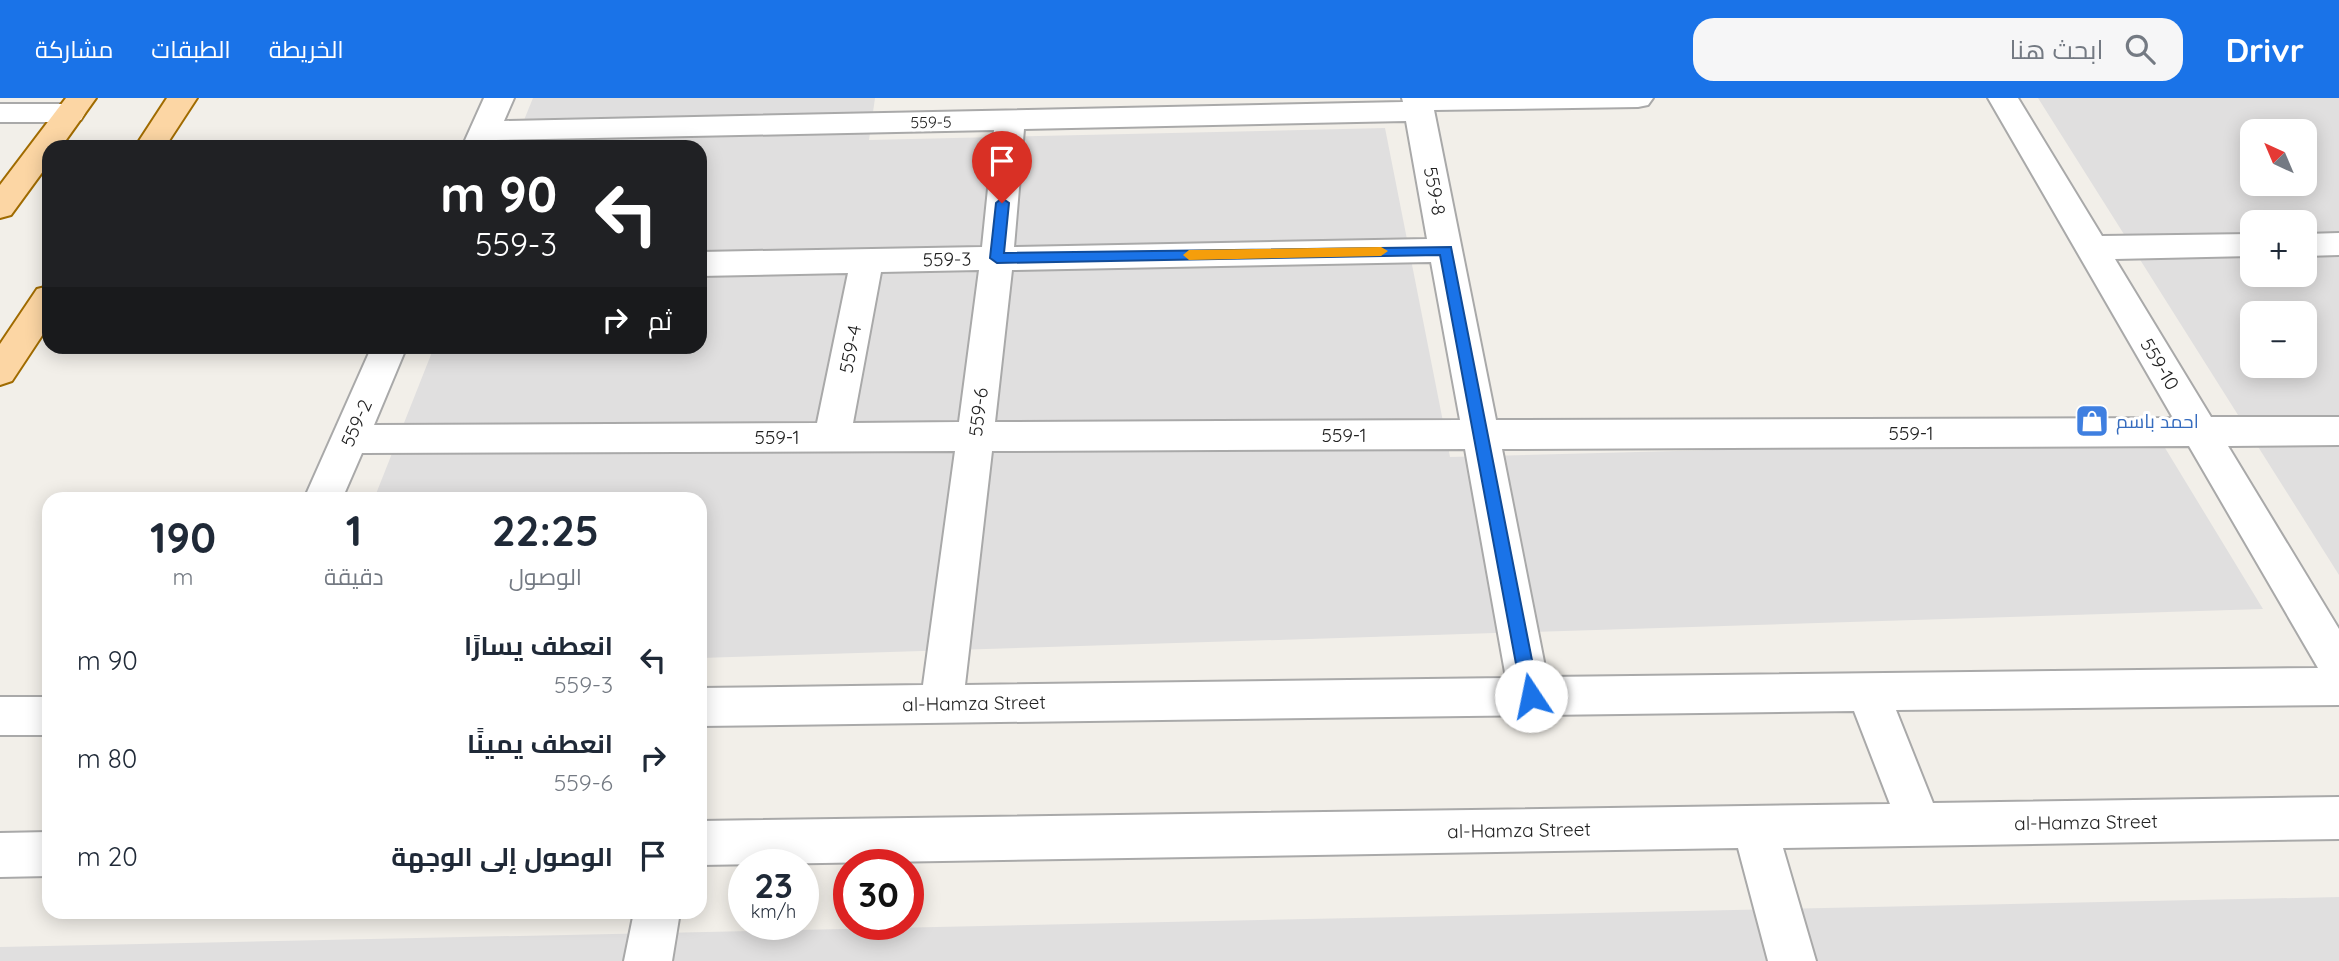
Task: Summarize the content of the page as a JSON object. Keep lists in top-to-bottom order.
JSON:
{
  "streets": {
    "street": [
      "559-5",
      "559-8",
      "559-3",
      "559-4",
      "559-10",
      "559-6",
      "559-2",
      "559-1",
      "al-Hamza Street"
    ]
  },
  "crossings": [
    ["559-5", "559-8"],
    ["559-5", "559-6"],
    ["559-8", "559-3"],
    ["559-8", "559-1"],
    ["559-8", "al-Hamza Street"],
    ["559-3", "559-4"],
    ["559-3", "559-6"],
    ["559-4", "559-1"],
    ["559-10", "559-1"],
    ["559-6", "559-1"],
    ["559-6", "al-Hamza Street"],
    ["559-2", "559-1"]
  ],
  "places": {
    "shop": ["احمد باسم"]
  },
  "north": "top left",
  "page": {
    "header": "Drivr",
    "search": "ابحث هنا",
    "nav": ["الخريطة", "الطبقات", "مشاركة"],
    "map_buttons": ["+", "−"],
    "turn": ["90 m", "559-3"],
    "then": "ثم",
    "eta": [
      "22:25",
      "الوصول",
      "1",
      "دقيقة",
      "190",
      "m"
    ],
    "list": [
      {
        "name": "انعطف يسارًا",
        "note": "559-3",
        "value": "90 m"
      },
      {
        "name": "انعطف يمينًا",
        "note": "559-6",
        "value": "80 m"
      },
      {
        "name": "الوصول إلى الوجهة",
        "value": "20 m"
      }
    ],
    "speed": "23 km/h",
    "limit": "30"
  }
}
